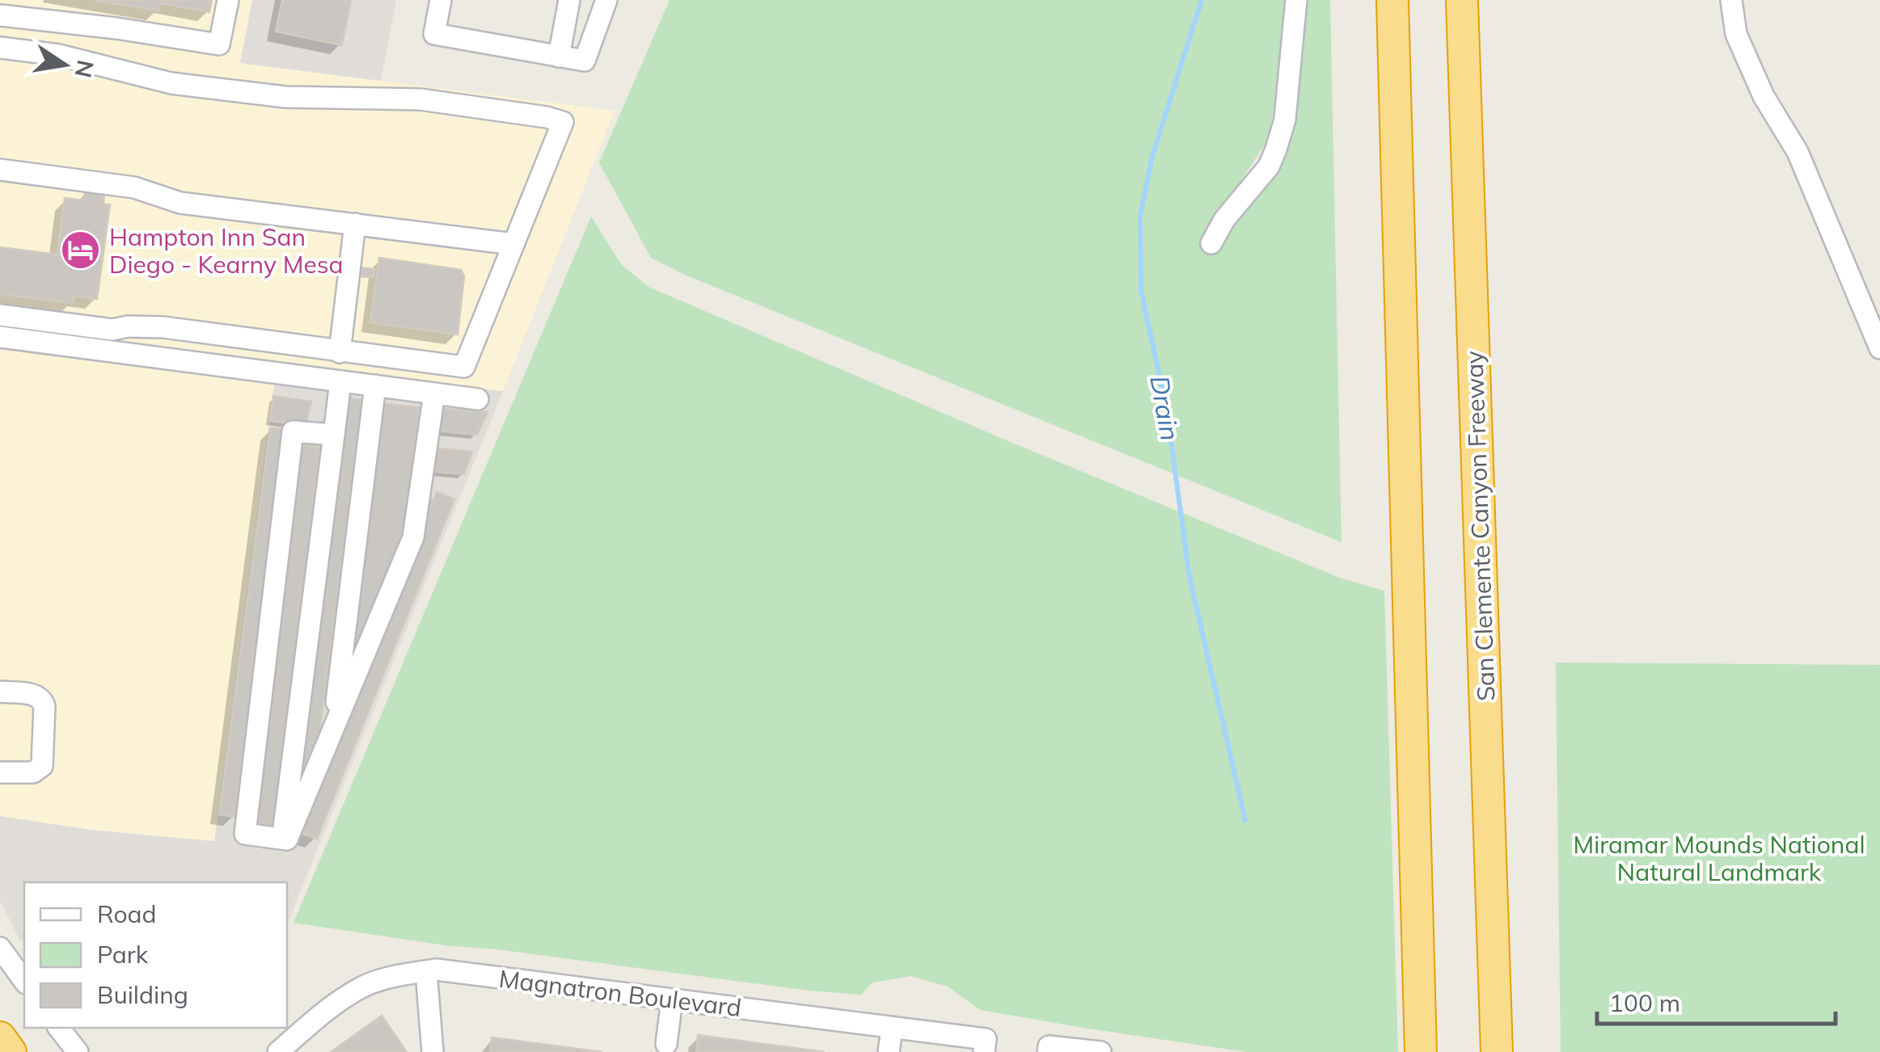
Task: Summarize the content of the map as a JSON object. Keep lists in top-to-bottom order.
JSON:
{
  "streets": {
    "highway": ["San Clemente Canyon Freeway"],
    "street": ["Magnatron Boulevard"]
  },
  "water": ["Drain"],
  "parks": ["Miramar Mounds National Natural Landmark"],
  "places": {
    "hotel": ["Hampton Inn San Diego - Kearny Mesa"]
  },
  "legend": ["Road", "Park", "Building"],
  "scale_bar": "100 m",
  "north": "right"
}
